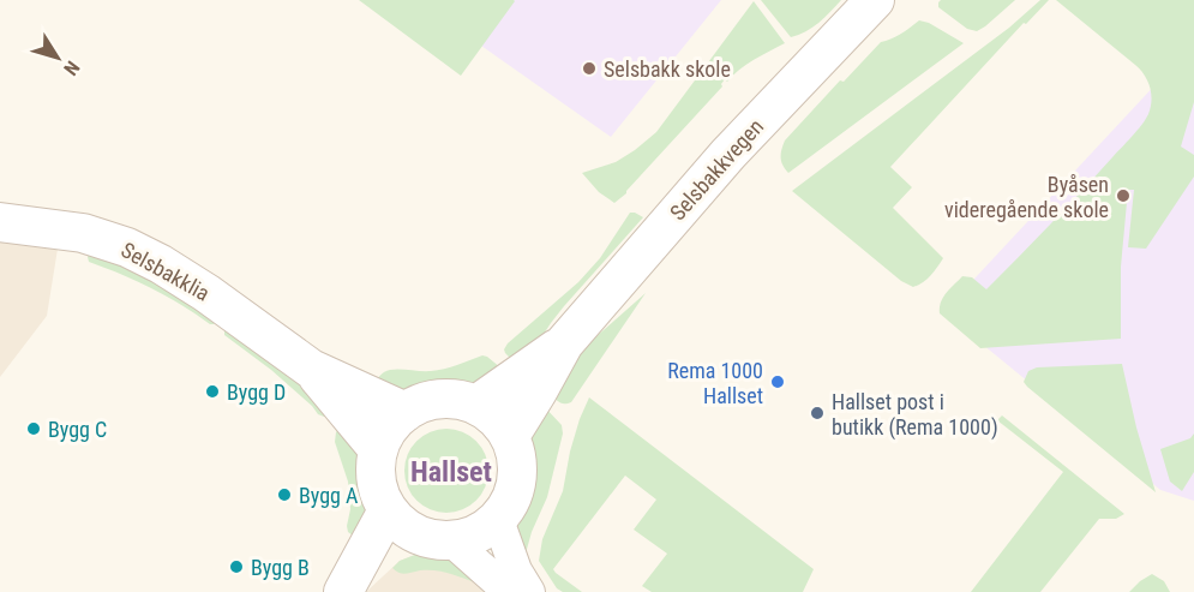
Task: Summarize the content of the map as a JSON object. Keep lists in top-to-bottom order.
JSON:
{
  "streets": {
    "street": ["Selsbakkvegen", "Selsbakklia"]
  },
  "crossings": [
    ["Selsbakkvegen", "Selsbakklia"]
  ],
  "districts": ["Hallset"],
  "places": [
    "Selsbakk skole",
    "Byåsen videregående skole",
    "Rema 1000 Hallset",
    "Bygg D",
    "Hallset post i butikk (Rema 1000)",
    "Bygg C",
    "Bygg A",
    "Bygg B"
  ],
  "north": "bottom right"
}
